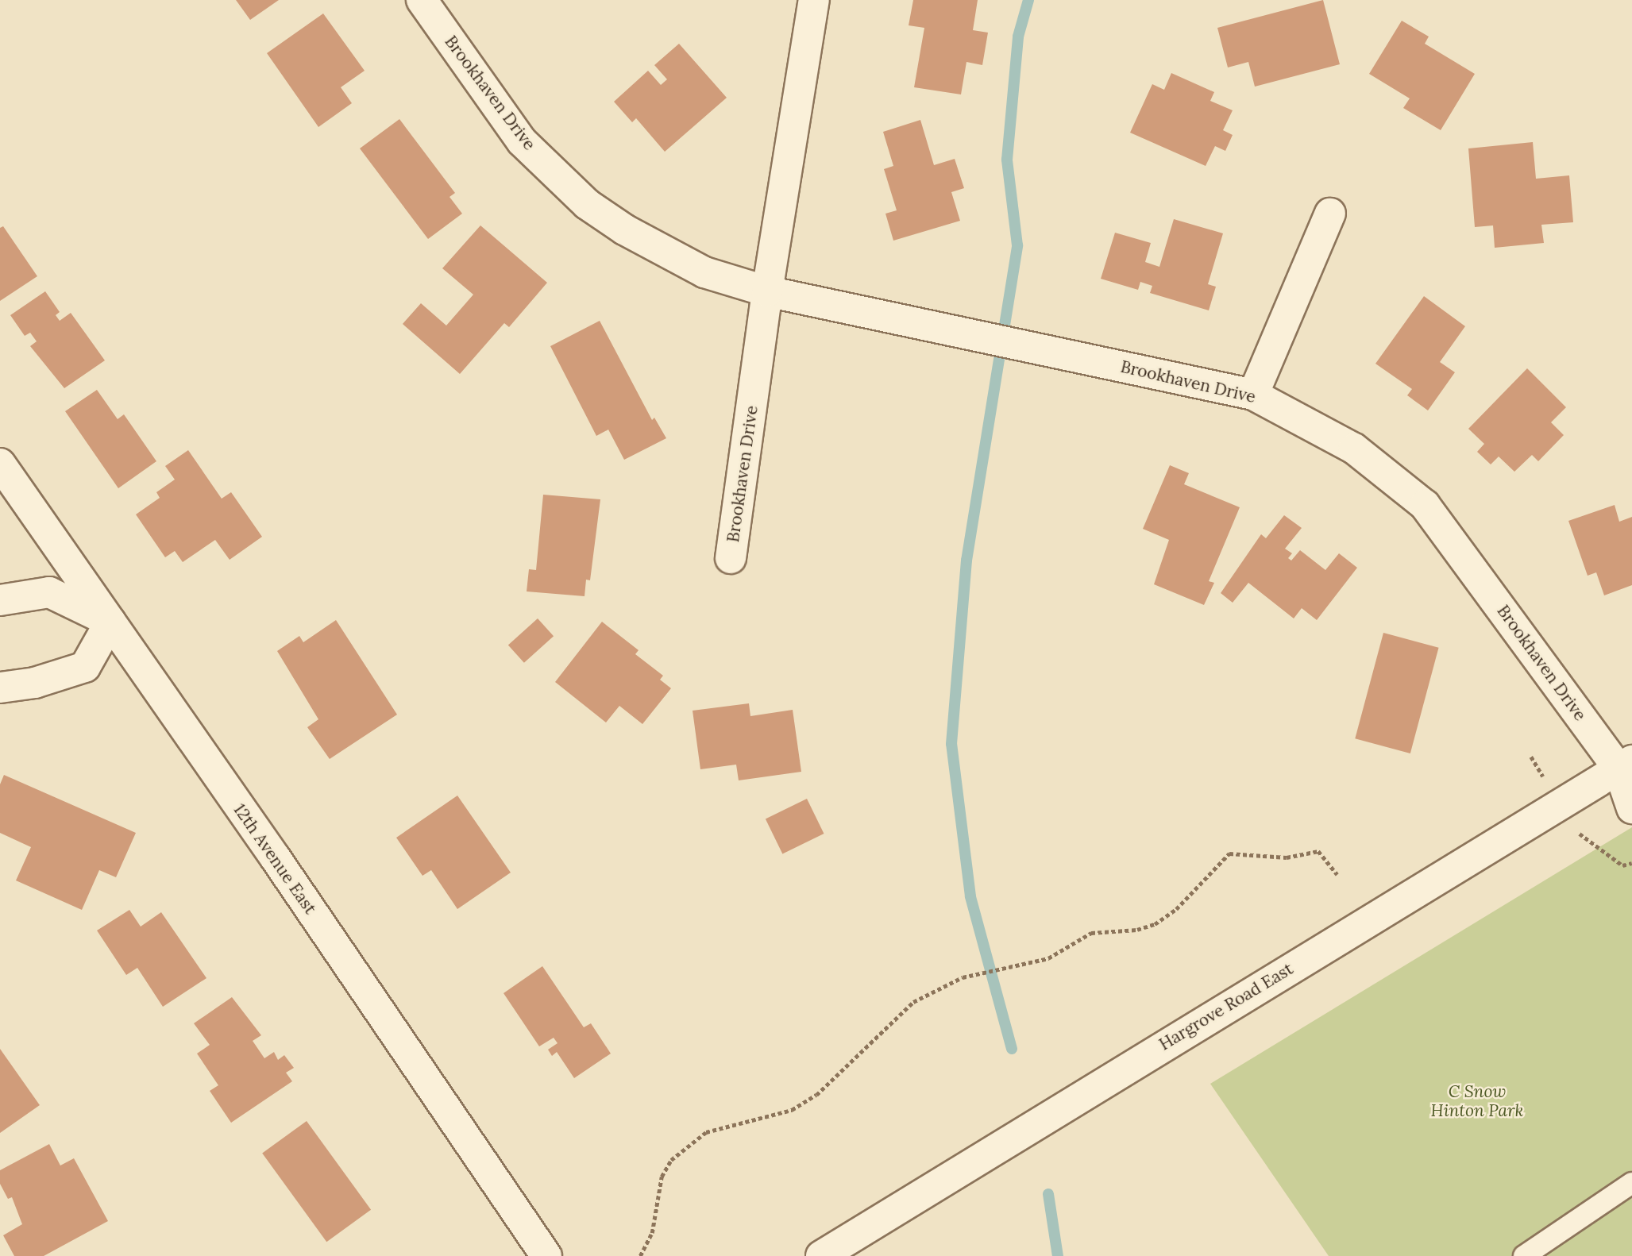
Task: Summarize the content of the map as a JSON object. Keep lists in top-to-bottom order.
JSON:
{
  "streets": {
    "street": ["Brookhaven Drive", "12th Avenue East", "Hargrove Road East"]
  },
  "crossings": [
    ["Brookhaven Drive", "Hargrove Road East"]
  ],
  "parks": ["C Snow Hinton Park"]
}
